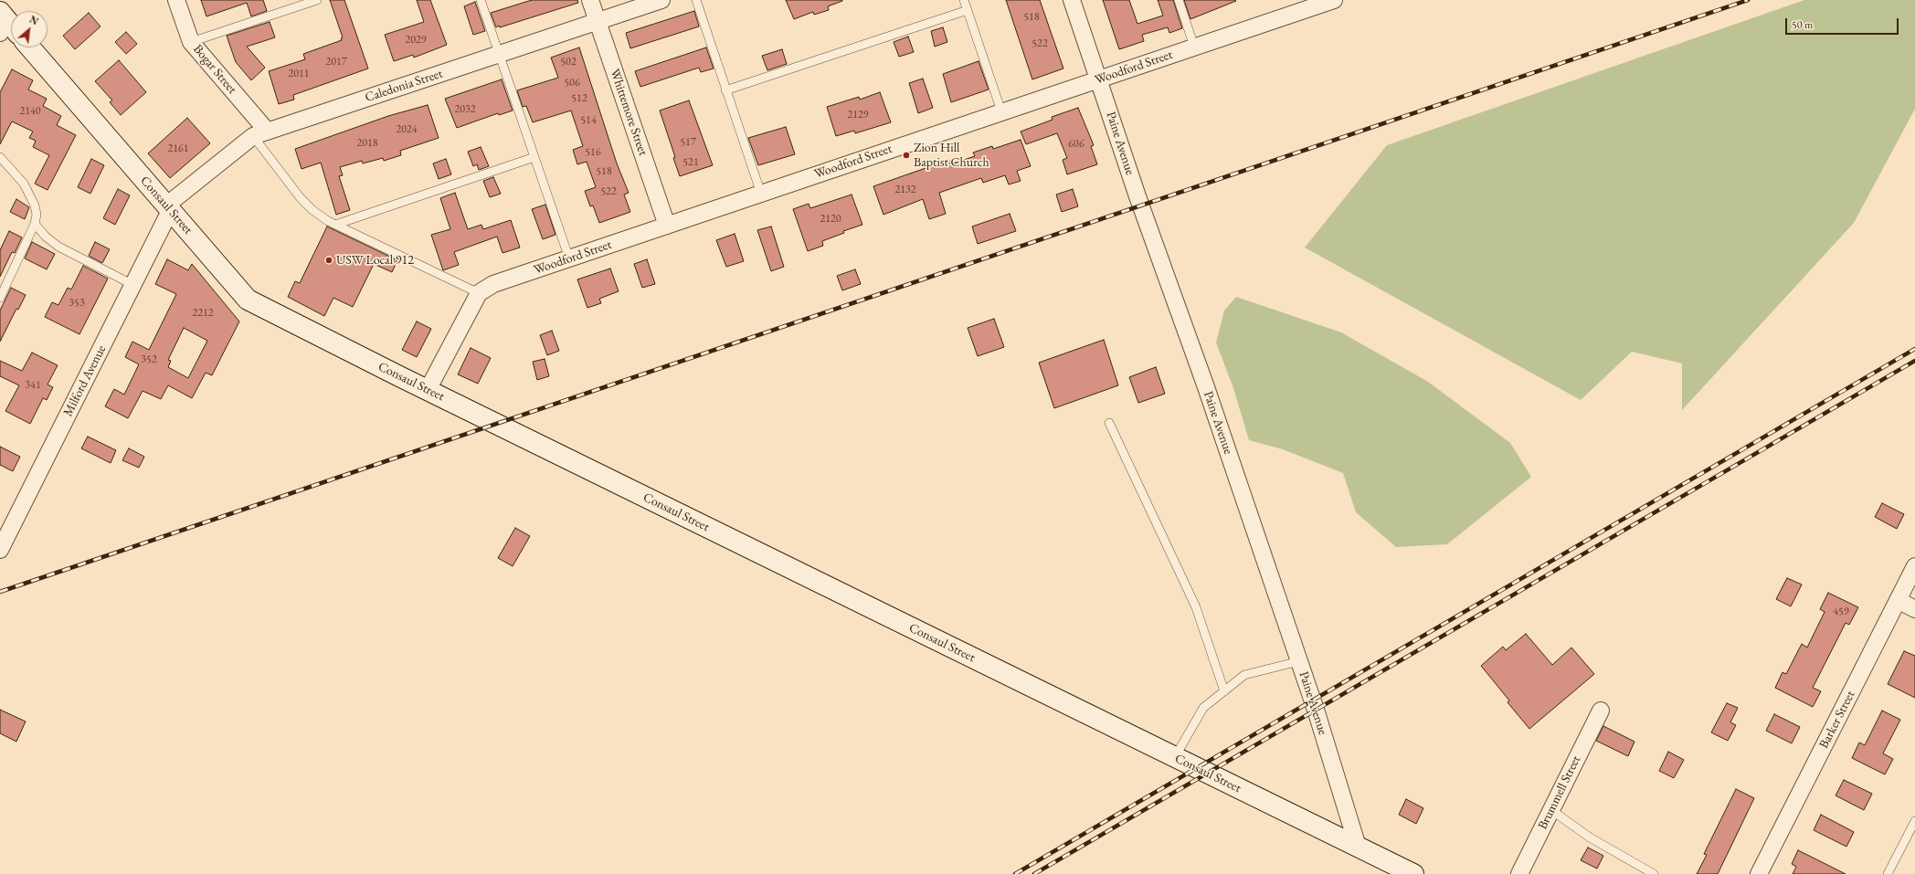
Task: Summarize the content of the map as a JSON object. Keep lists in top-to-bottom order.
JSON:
{
  "streets": {
    "street": [
      "Woodford Street",
      "Bogar Street",
      "Caledonia Street",
      "Whittemore Street",
      "Paine Avenue",
      "Consaul Street",
      "Milford Avenue",
      "Barker Street",
      "Brummell Street"
    ]
  },
  "crossings": [
    ["Woodford Street", "Whittemore Street"],
    ["Woodford Street", "Paine Avenue"],
    ["Bogar Street", "Caledonia Street"],
    ["Caledonia Street", "Whittemore Street"],
    ["Caledonia Street", "Consaul Street"],
    ["Caledonia Street", "Milford Avenue"],
    ["Paine Avenue", "Consaul Street"],
    ["Consaul Street", "Milford Avenue"]
  ],
  "places": ["Zion Hill Baptist Church", "USW Local 912"],
  "house_numbers": [
    "518",
    "2029",
    "522",
    "2017",
    "502",
    "2011",
    "506",
    "512",
    "2032",
    "2140",
    "2129",
    "514",
    "2024",
    "517",
    "2018",
    "606",
    "2161",
    "516",
    "521",
    "518",
    "2132",
    "522",
    "2120",
    "353",
    "2212",
    "352",
    "341",
    "459"
  ],
  "scale_bar": "50 m",
  "north": "top right"
}
